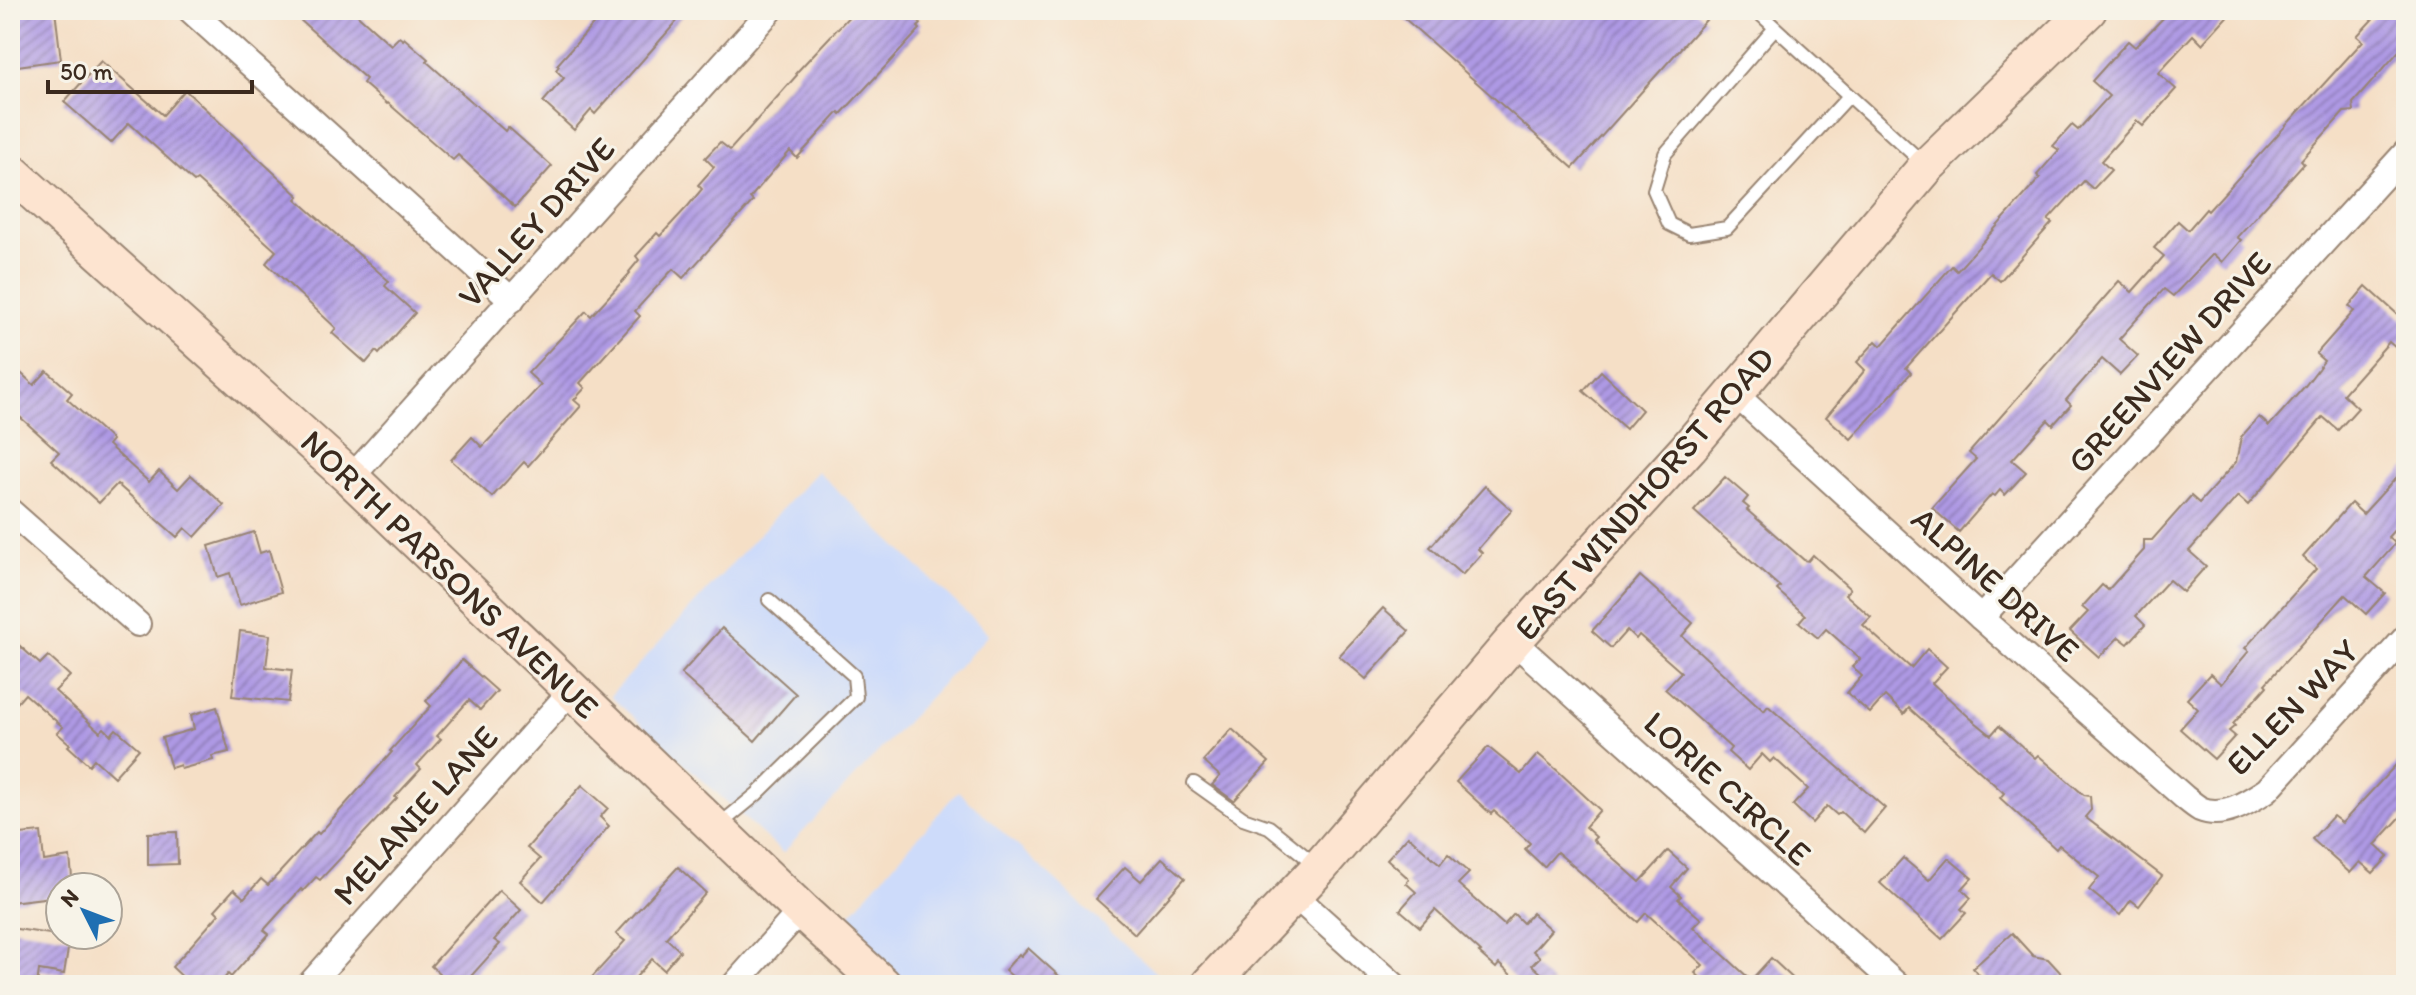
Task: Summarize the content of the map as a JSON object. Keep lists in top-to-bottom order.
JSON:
{
  "streets": {
    "street": [
      "VALLEY DRIVE",
      "GREENVIEW DRIVE",
      "EAST WINDHORST ROAD",
      "NORTH PARSONS AVENUE",
      "ALPINE DRIVE",
      "ELLEN WAY",
      "LORIE CIRCLE",
      "MELANIE LANE"
    ]
  },
  "crossings": [
    ["VALLEY DRIVE", "NORTH PARSONS AVENUE"],
    ["GREENVIEW DRIVE", "ALPINE DRIVE"],
    ["EAST WINDHORST ROAD", "ALPINE DRIVE"],
    ["EAST WINDHORST ROAD", "LORIE CIRCLE"],
    ["NORTH PARSONS AVENUE", "MELANIE LANE"],
    ["ALPINE DRIVE", "ELLEN WAY"]
  ],
  "scale_bar": "50 m",
  "north": "top left"
}
